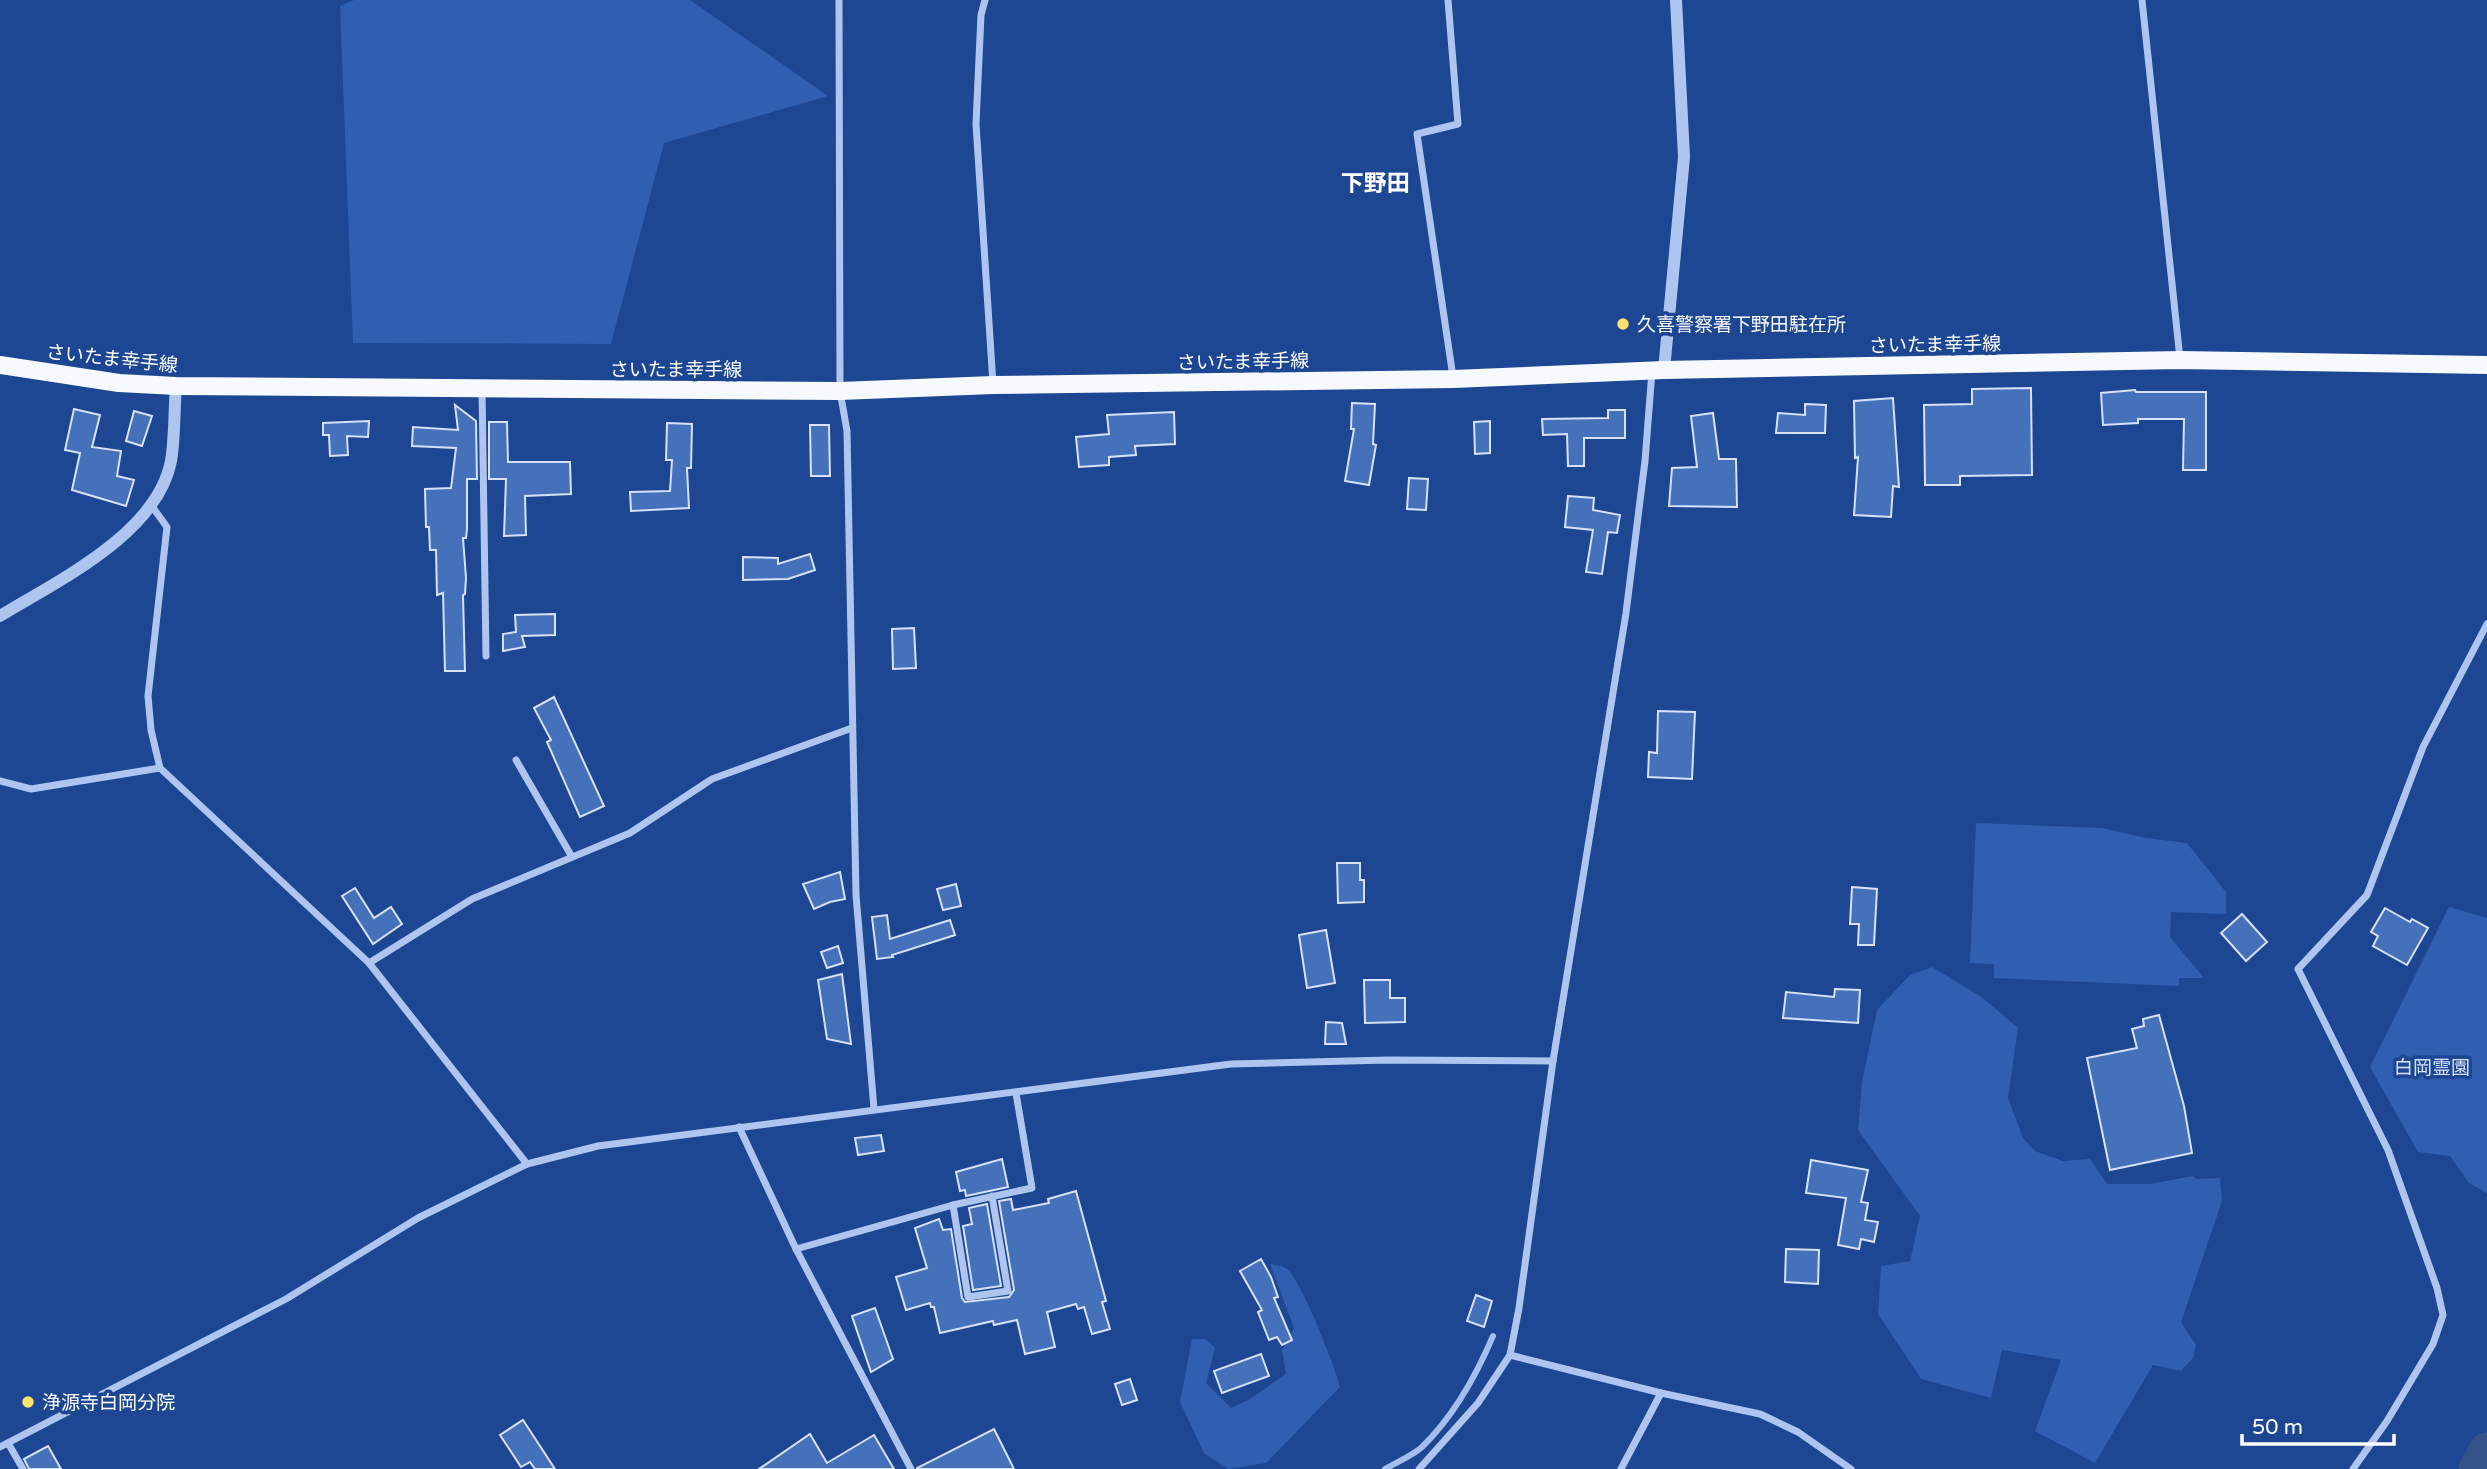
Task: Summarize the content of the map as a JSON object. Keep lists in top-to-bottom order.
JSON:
{
  "streets": {
    "main road": ["さいたま幸手線"]
  },
  "districts": ["下野田"],
  "parks": ["白岡霊園"],
  "places": ["久喜警察署下野田駐在所", "浄源寺白岡分院"],
  "scale_bar": "50 m"
}
